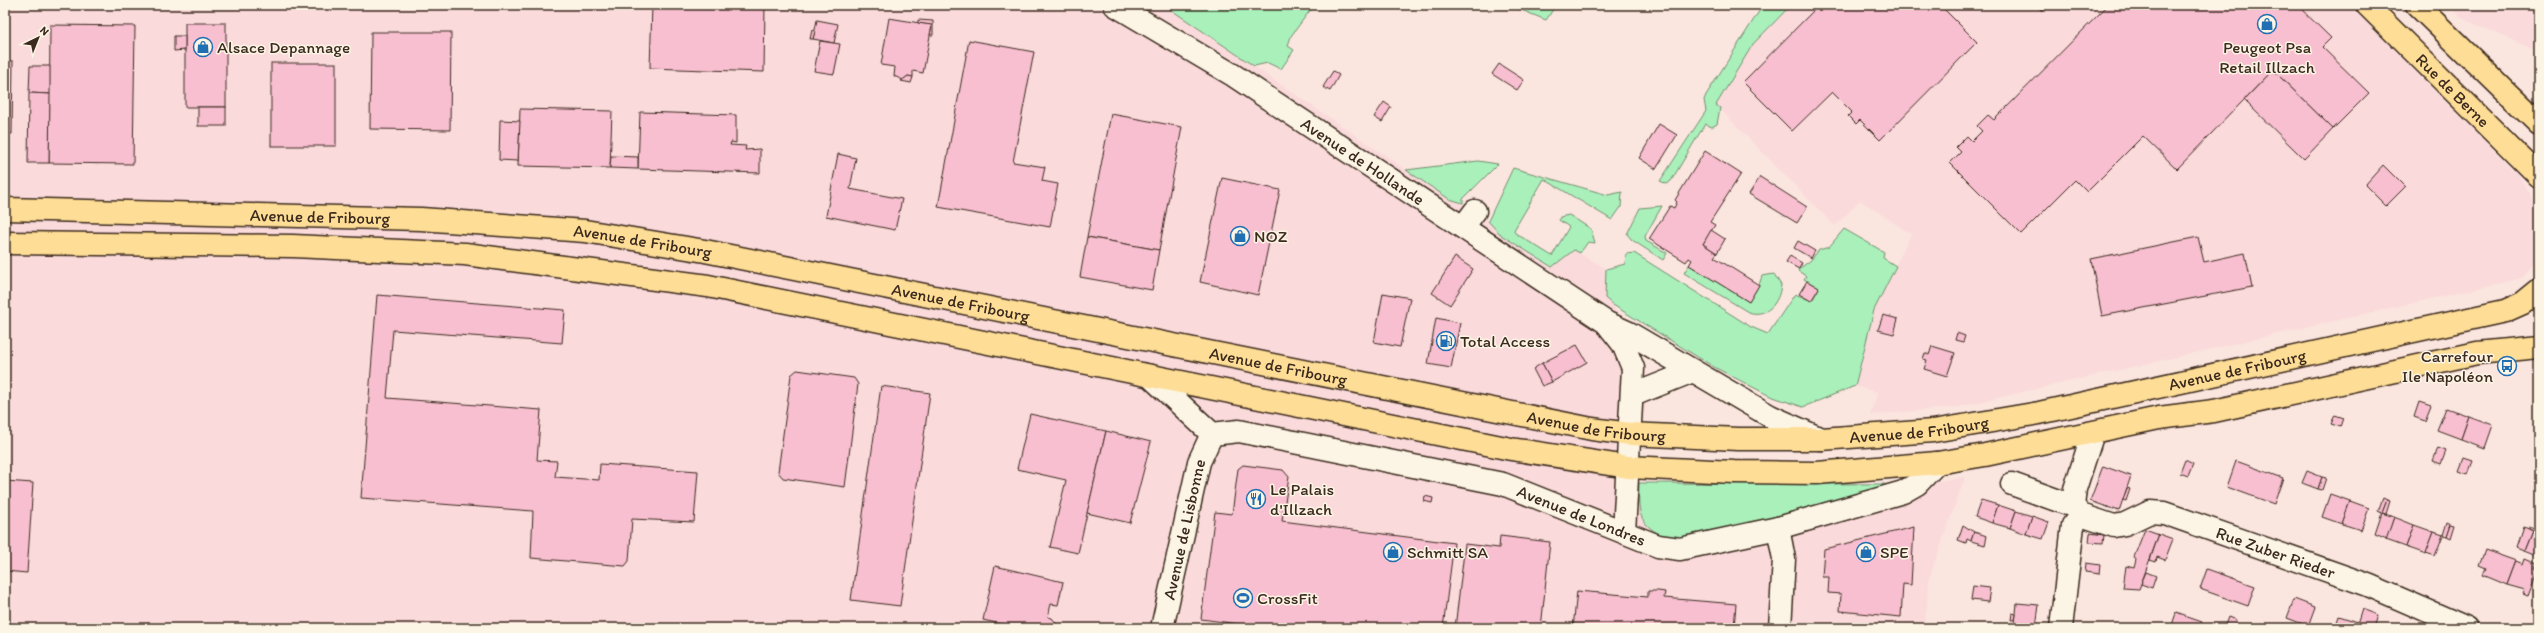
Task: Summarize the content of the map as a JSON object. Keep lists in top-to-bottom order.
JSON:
{
  "streets": {
    "main road": ["Rue de Berne", "Avenue de Fribourg"],
    "street": [
      "Avenue de Hollande",
      "Avenue de Londres",
      "Avenue de Lisbonne",
      "Rue Zuber Rieder"
    ]
  },
  "crossings": [
    ["Avenue de Hollande", "Avenue de Fribourg"],
    ["Avenue de Hollande", "Avenue de Londres"],
    ["Avenue de Fribourg", "Avenue de Londres"],
    ["Avenue de Londres", "Avenue de Lisbonne"]
  ],
  "places": {
    "shop": [
      "Peugeot Psa Retail Illzach",
      "Alsace Depannage",
      "NOZ",
      "Schmitt SA",
      "SPE"
    ],
    "fuel station": ["Total Access"],
    "bus stop": ["Carrefour Ile Napoléon"],
    "restaurant": ["Le Palais d'Illzach"],
    "sports": ["CrossFit"]
  },
  "north": "top right"
}
